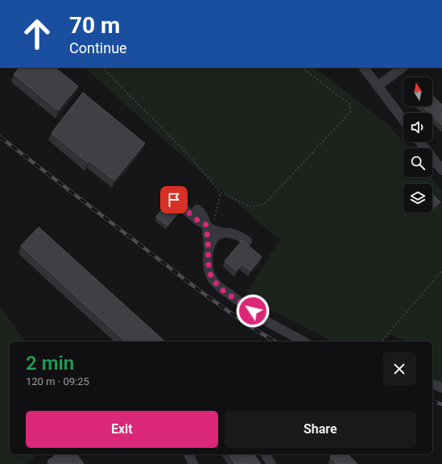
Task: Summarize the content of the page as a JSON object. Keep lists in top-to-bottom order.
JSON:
{
  "north": "top",
  "page": {
    "turn": ["70 m", "Continue"],
    "heading": ["2 min", "120 m · 09:25"],
    "buttons": ["Exit", "Share"]
  }
}
